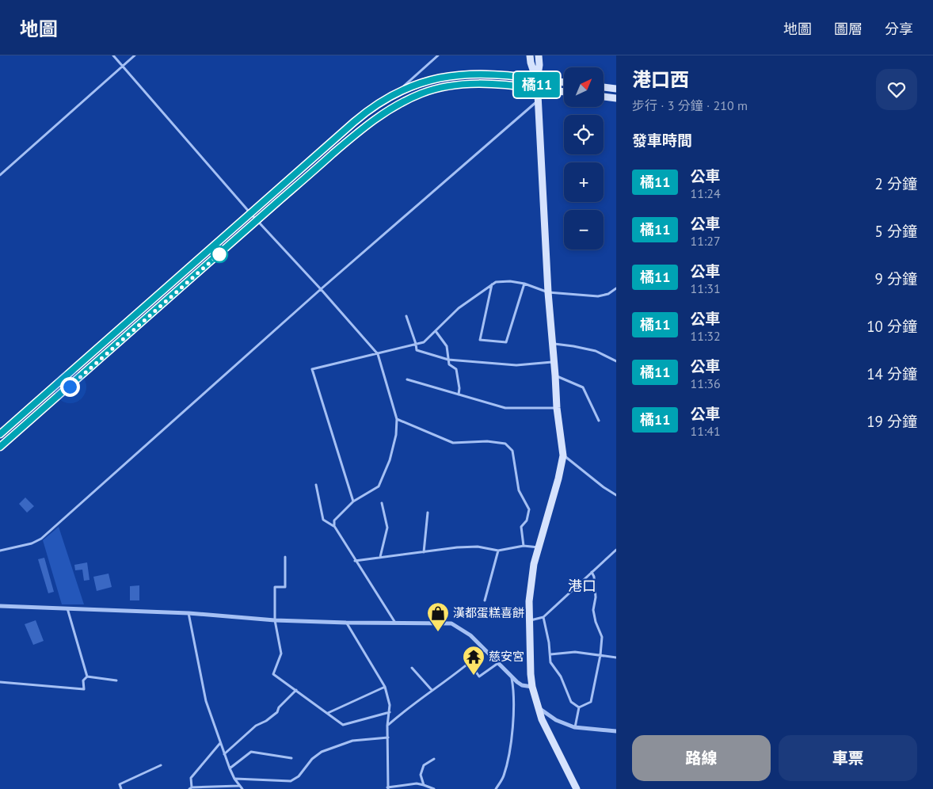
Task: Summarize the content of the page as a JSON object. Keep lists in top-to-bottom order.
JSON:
{
  "districts": ["港口"],
  "places": {
    "shop": ["漢都蛋糕喜餅"],
    "temple": ["慈安宮"]
  },
  "lines": ["bus line 橘11"],
  "north": "top right",
  "page": {
    "header": "地圖",
    "nav": ["地圖", "圖層", "分享"],
    "on_map": "橘11",
    "heading": [
      ["港口西", "步行 · 3 分鐘 · 210 m"],
      "發車時間"
    ],
    "map_buttons": ["+", "−"],
    "list": [
      {
        "mark": "橘11",
        "name": "公車",
        "note": "11:24",
        "value": "2 分鐘"
      },
      {
        "mark": "橘11",
        "name": "公車",
        "note": "11:27",
        "value": "5 分鐘"
      },
      {
        "mark": "橘11",
        "name": "公車",
        "note": "11:31",
        "value": "9 分鐘"
      },
      {
        "mark": "橘11",
        "name": "公車",
        "note": "11:32",
        "value": "10 分鐘"
      },
      {
        "mark": "橘11",
        "name": "公車",
        "note": "11:36",
        "value": "14 分鐘"
      },
      {
        "mark": "橘11",
        "name": "公車",
        "note": "11:41",
        "value": "19 分鐘"
      }
    ],
    "buttons": ["路線", "車票"]
  }
}
